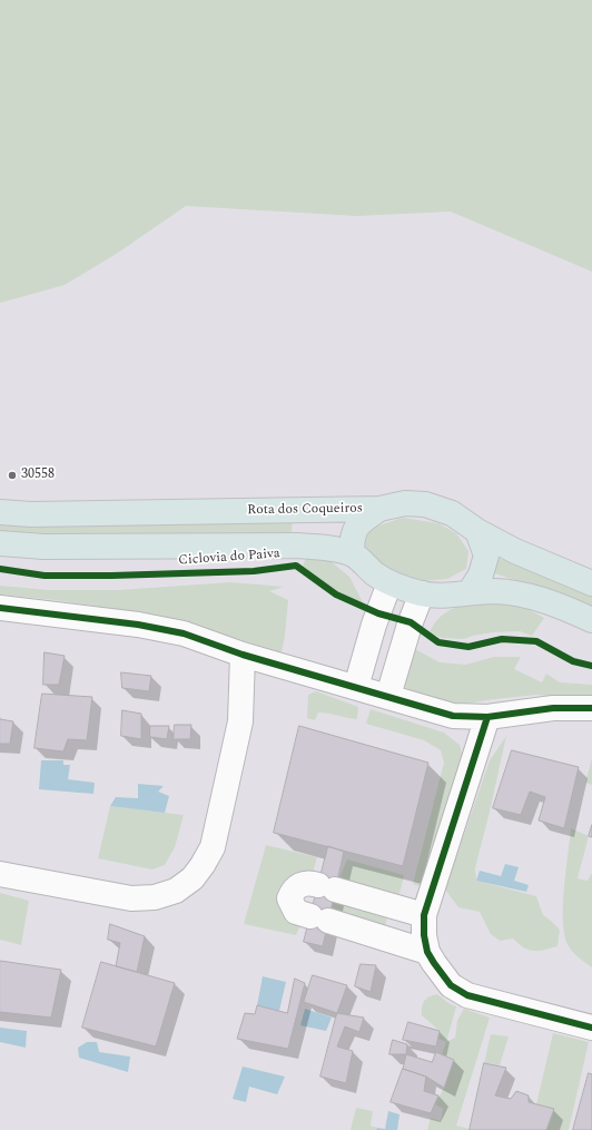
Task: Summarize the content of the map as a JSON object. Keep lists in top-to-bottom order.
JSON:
{
  "streets": {
    "main road": ["Rota dos Coqueiros"],
    "cycle path": ["Ciclovia do Paiva"]
  },
  "places": ["30558"]
}
